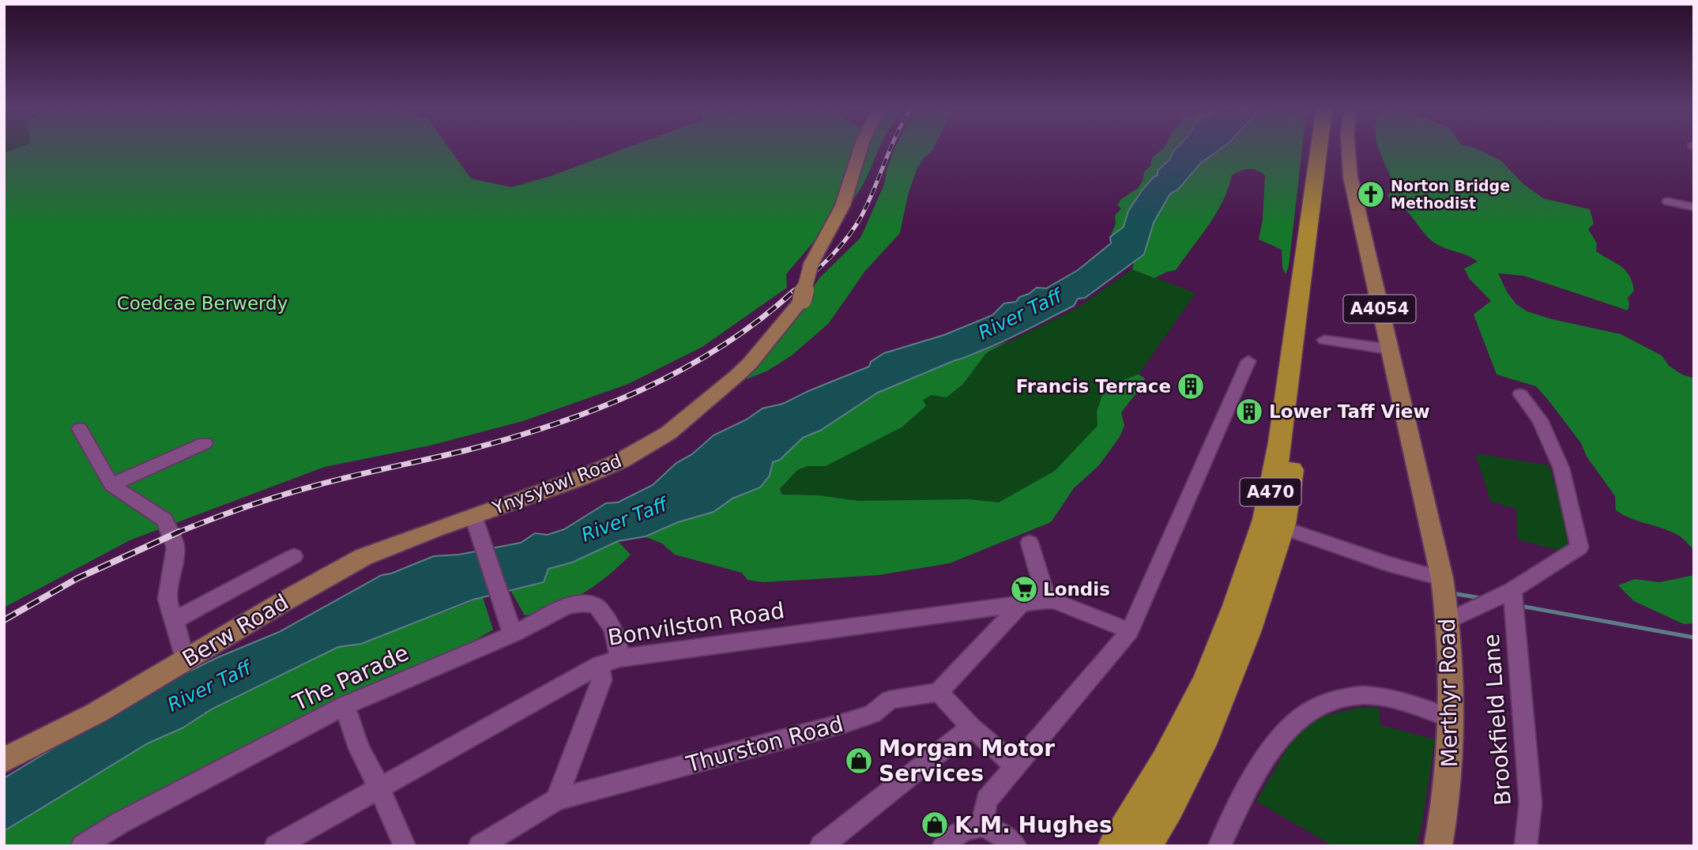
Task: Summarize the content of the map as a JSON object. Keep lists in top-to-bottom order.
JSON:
{
  "streets": {
    "highway": ["A470"],
    "main road": [
      "A4054",
      "Ynysybwl Road",
      "Berw Road",
      "Merthyr Road"
    ],
    "street": [
      "Bonvilston Road",
      "The Parade",
      "Brookfield Lane",
      "Thurston Road"
    ]
  },
  "crossings": [
    ["A4054", "Merthyr Road"],
    ["Ynysybwl Road", "Berw Road"],
    ["Bonvilston Road", "The Parade"],
    ["Merthyr Road", "Brookfield Lane"]
  ],
  "water": ["River Taff"],
  "parks": ["Coedcae Berwerdy"],
  "places": {
    "church": ["Norton Bridge Methodist"],
    "building": ["Francis Terrace", "Lower Taff View"],
    "supermarket": ["Londis"],
    "shop": ["Morgan Motor Services", "K.M. Hughes"]
  }
}
